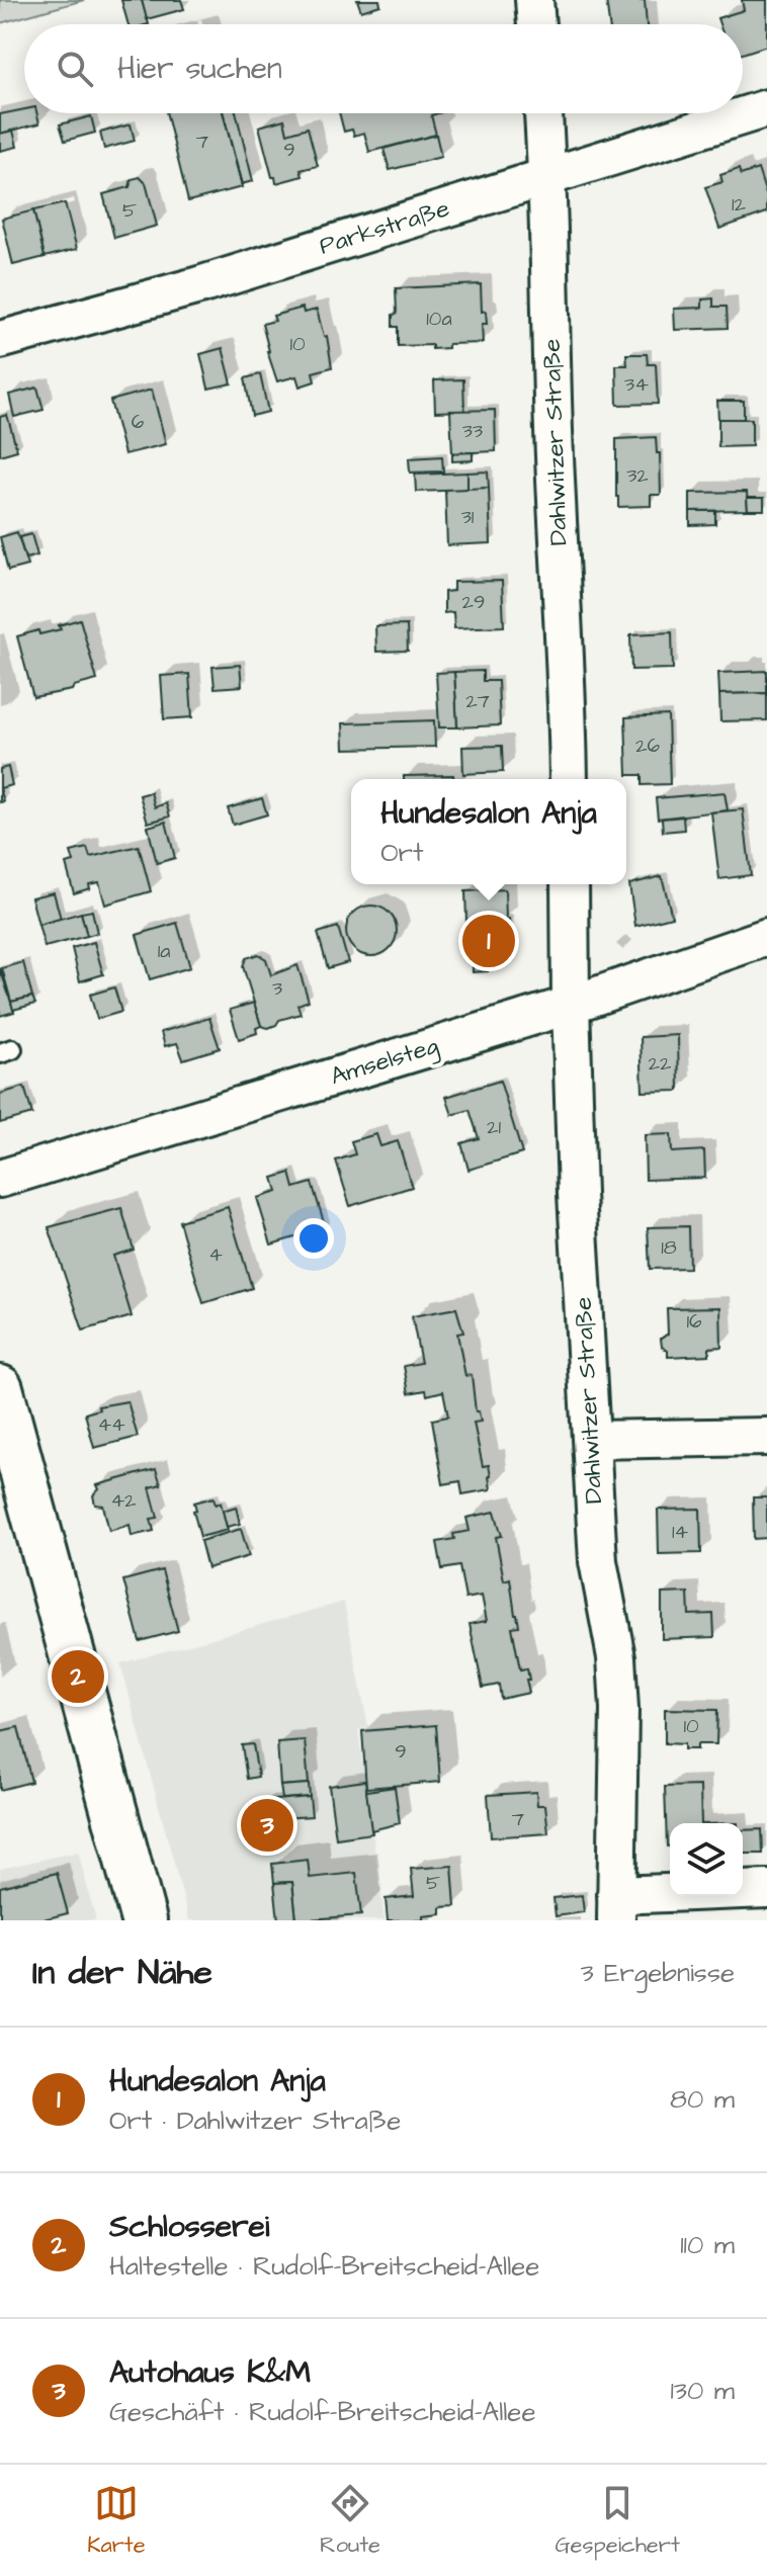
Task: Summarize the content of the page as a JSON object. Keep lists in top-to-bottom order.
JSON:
{
  "streets": {
    "street": ["Parkstraße", "Dahlwitzer Straße", "Amselsteg"]
  },
  "crossings": [
    ["Parkstraße", "Dahlwitzer Straße"],
    ["Dahlwitzer Straße", "Amselsteg"]
  ],
  "house_numbers": [
    "7",
    "9",
    "12",
    "5",
    "10a",
    "10",
    "34",
    "6",
    "33",
    "32",
    "31",
    "29",
    "27",
    "26",
    "1a",
    "3",
    "22",
    "21",
    "18",
    "4",
    "16",
    "44",
    "42",
    "14",
    "10",
    "9",
    "7",
    "5"
  ],
  "page": {
    "search": "Hier suchen",
    "popup": ["Hundesalon Anja", "Ort"],
    "pins": ["1", "2", "3"],
    "heading": ["In der Nähe", "3 Ergebnisse"],
    "list": [
      {
        "mark": "1",
        "name": "Hundesalon Anja",
        "note": "Ort · Dahlwitzer Straße",
        "value": "80 m"
      },
      {
        "mark": "2",
        "name": "Schlosserei",
        "note": "Haltestelle · Rudolf-Breitscheid-Allee",
        "value": "110 m"
      },
      {
        "mark": "3",
        "name": "Autohaus K&M",
        "note": "Geschäft · Rudolf-Breitscheid-Allee",
        "value": "130 m"
      }
    ],
    "nav": ["Karte", "Route", "Gespeichert"]
  }
}
